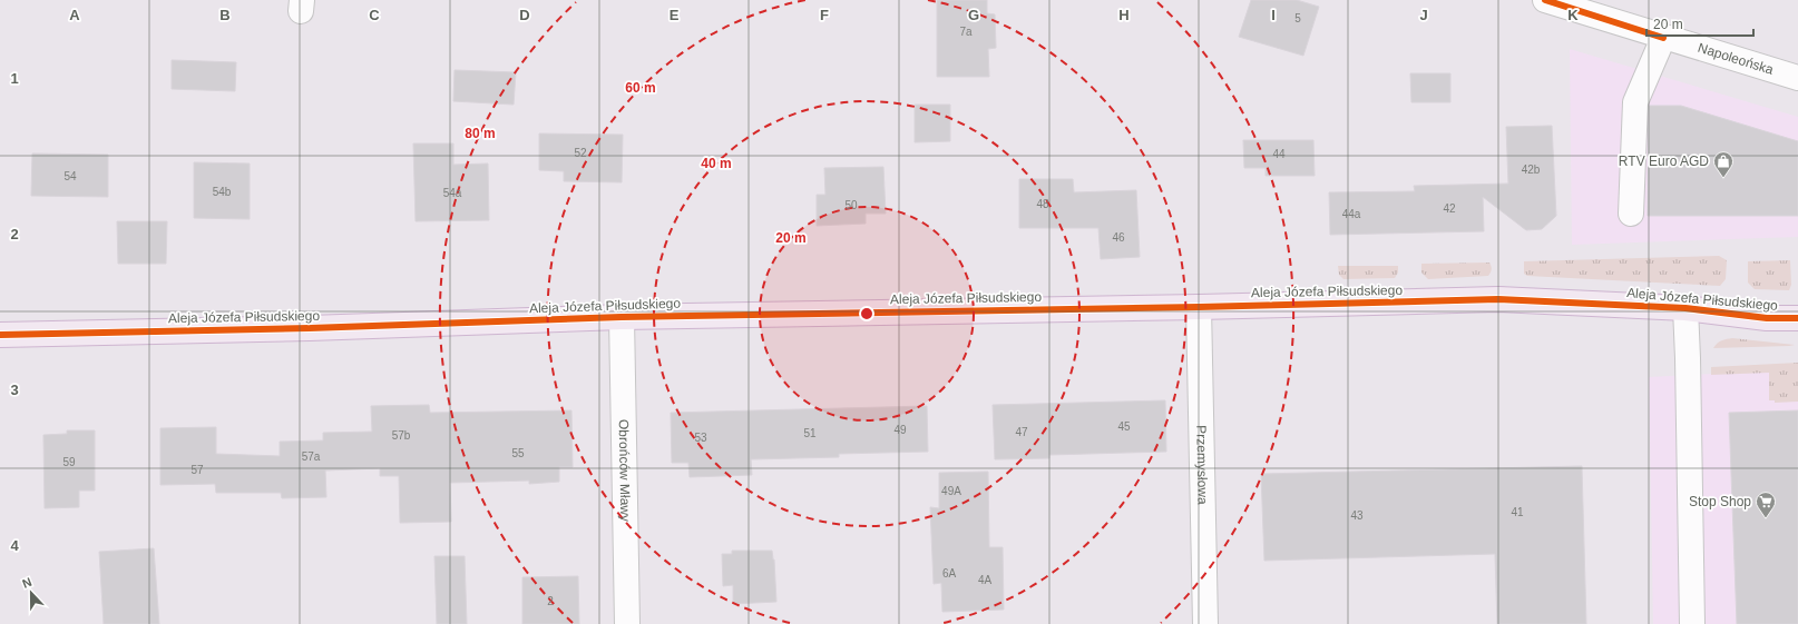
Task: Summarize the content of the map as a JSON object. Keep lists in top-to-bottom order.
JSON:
{
  "streets": {
    "main road": ["Aleja Józefa Piłsudskiego"],
    "street": ["Napoleońska", "Przemysłowa", "Obrońców Mławy"]
  },
  "crossings": [
    ["Aleja Józefa Piłsudskiego", "Przemysłowa"],
    ["Aleja Józefa Piłsudskiego", "Obrońców Mławy"]
  ],
  "places": {
    "shop": ["RTV Euro AGD"],
    "supermarket": ["Stop Shop"]
  },
  "house_numbers": [
    "5",
    "7a",
    "52",
    "44",
    "42b",
    "54",
    "54b",
    "54a",
    "48",
    "50",
    "42",
    "44a",
    "46",
    "45",
    "49",
    "47",
    "51",
    "57b",
    "53",
    "55",
    "57a",
    "59",
    "57",
    "49A",
    "41",
    "43",
    "6A",
    "4A",
    "2"
  ],
  "scale_bar": "20 m",
  "north": "top",
  "grid": {
    "columns": [
      "A",
      "B",
      "C",
      "D",
      "E",
      "F",
      "G",
      "H",
      "I",
      "J",
      "K"
    ],
    "rows": [
      "1",
      "2",
      "3",
      "4"
    ]
  },
  "rings": [
    "60 m",
    "80 m",
    "40 m",
    "20 m"
  ]
}
